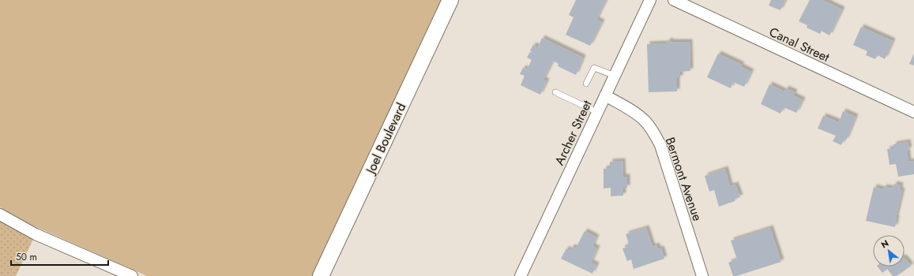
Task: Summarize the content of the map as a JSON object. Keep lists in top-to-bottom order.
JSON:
{
  "streets": {
    "main road": ["Joel Boulevard"],
    "street": ["Canal Street", "Archer Street", "Bermont Avenue"]
  },
  "crossings": [
    ["Archer Street", "Bermont Avenue"]
  ],
  "scale_bar": "50 m",
  "north": "top left"
}
